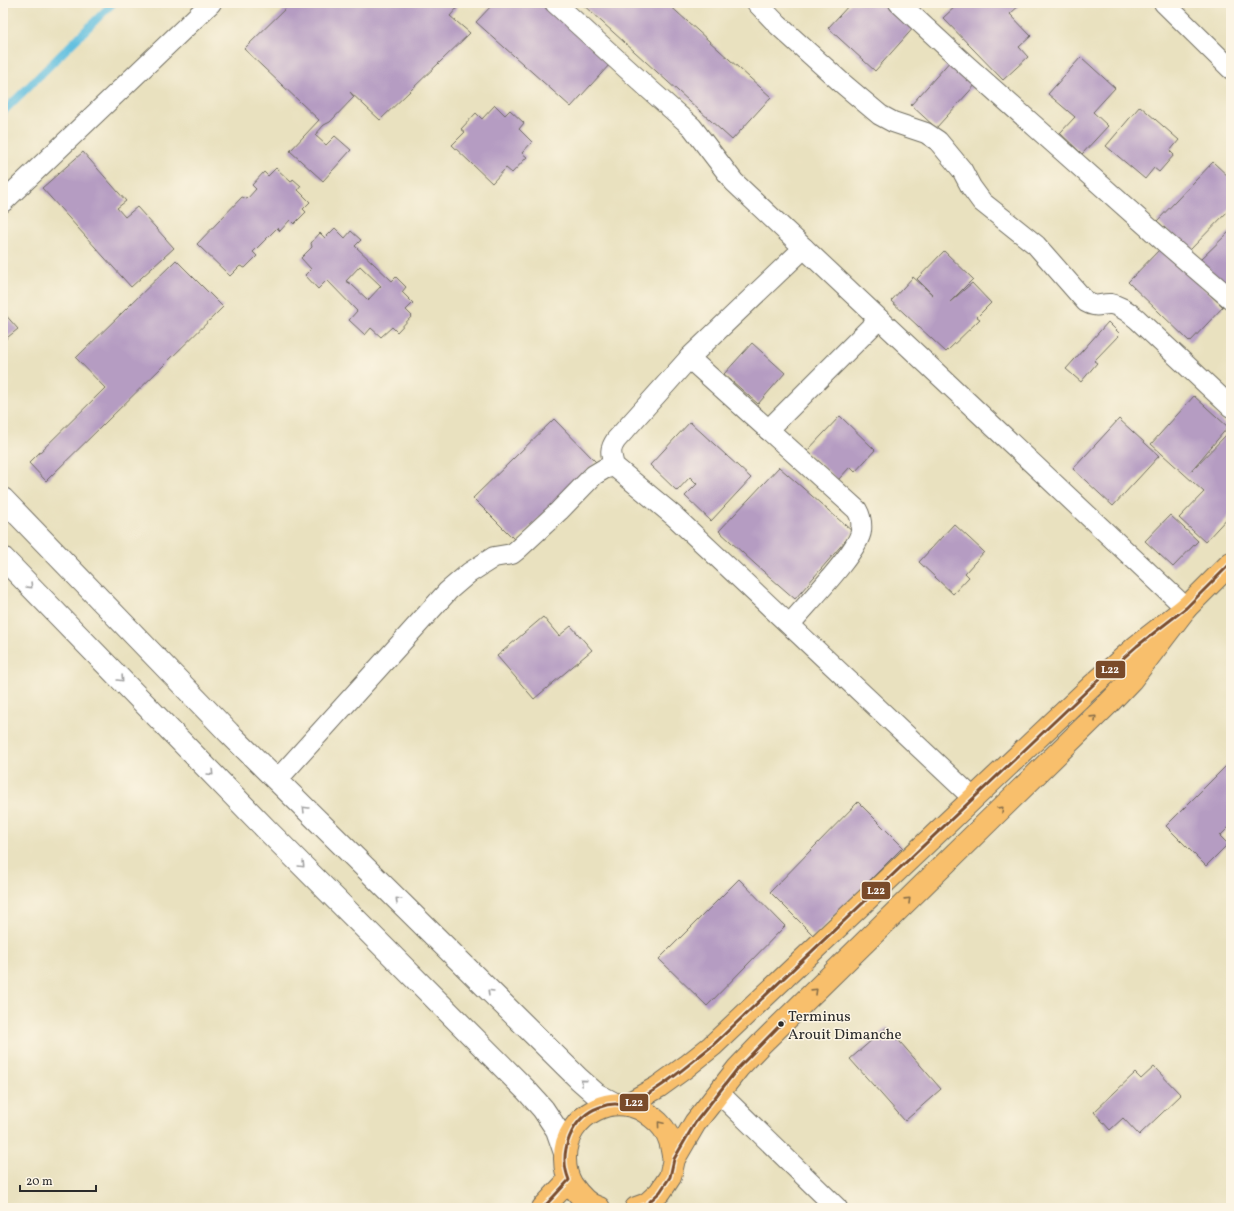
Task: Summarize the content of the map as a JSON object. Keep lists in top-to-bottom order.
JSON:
{
  "places": ["Terminus Arouit Dimanche"],
  "lines": ["transit line L22"],
  "scale_bar": "20 m"
}
